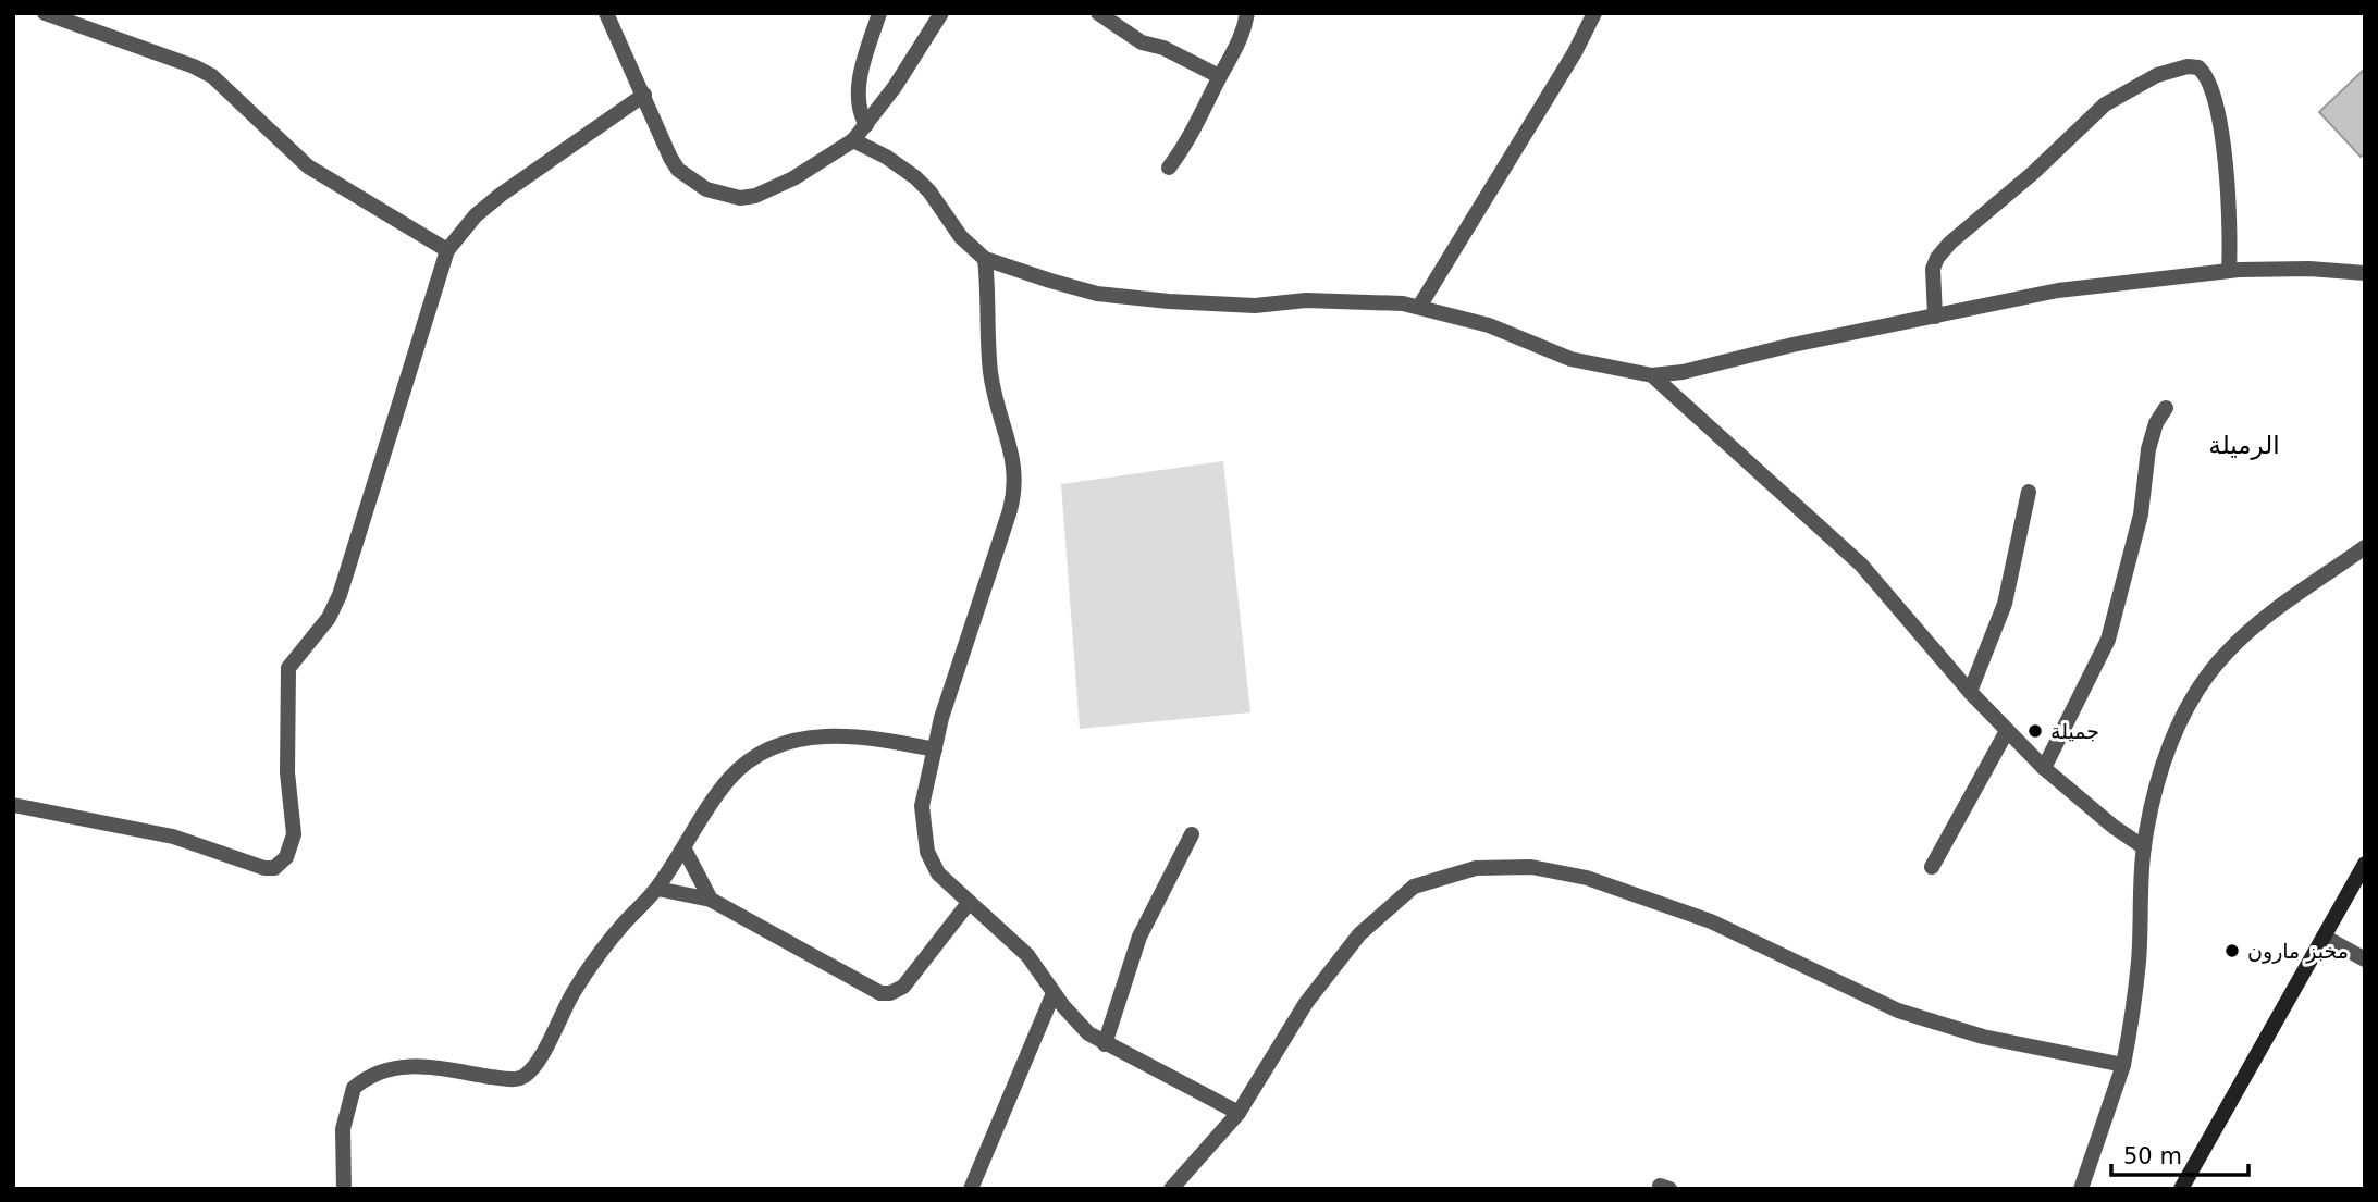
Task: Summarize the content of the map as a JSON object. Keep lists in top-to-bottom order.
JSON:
{
  "districts": ["الرميلة"],
  "places": ["جميلة", "مخبز مارون"],
  "scale_bar": "50 m"
}
